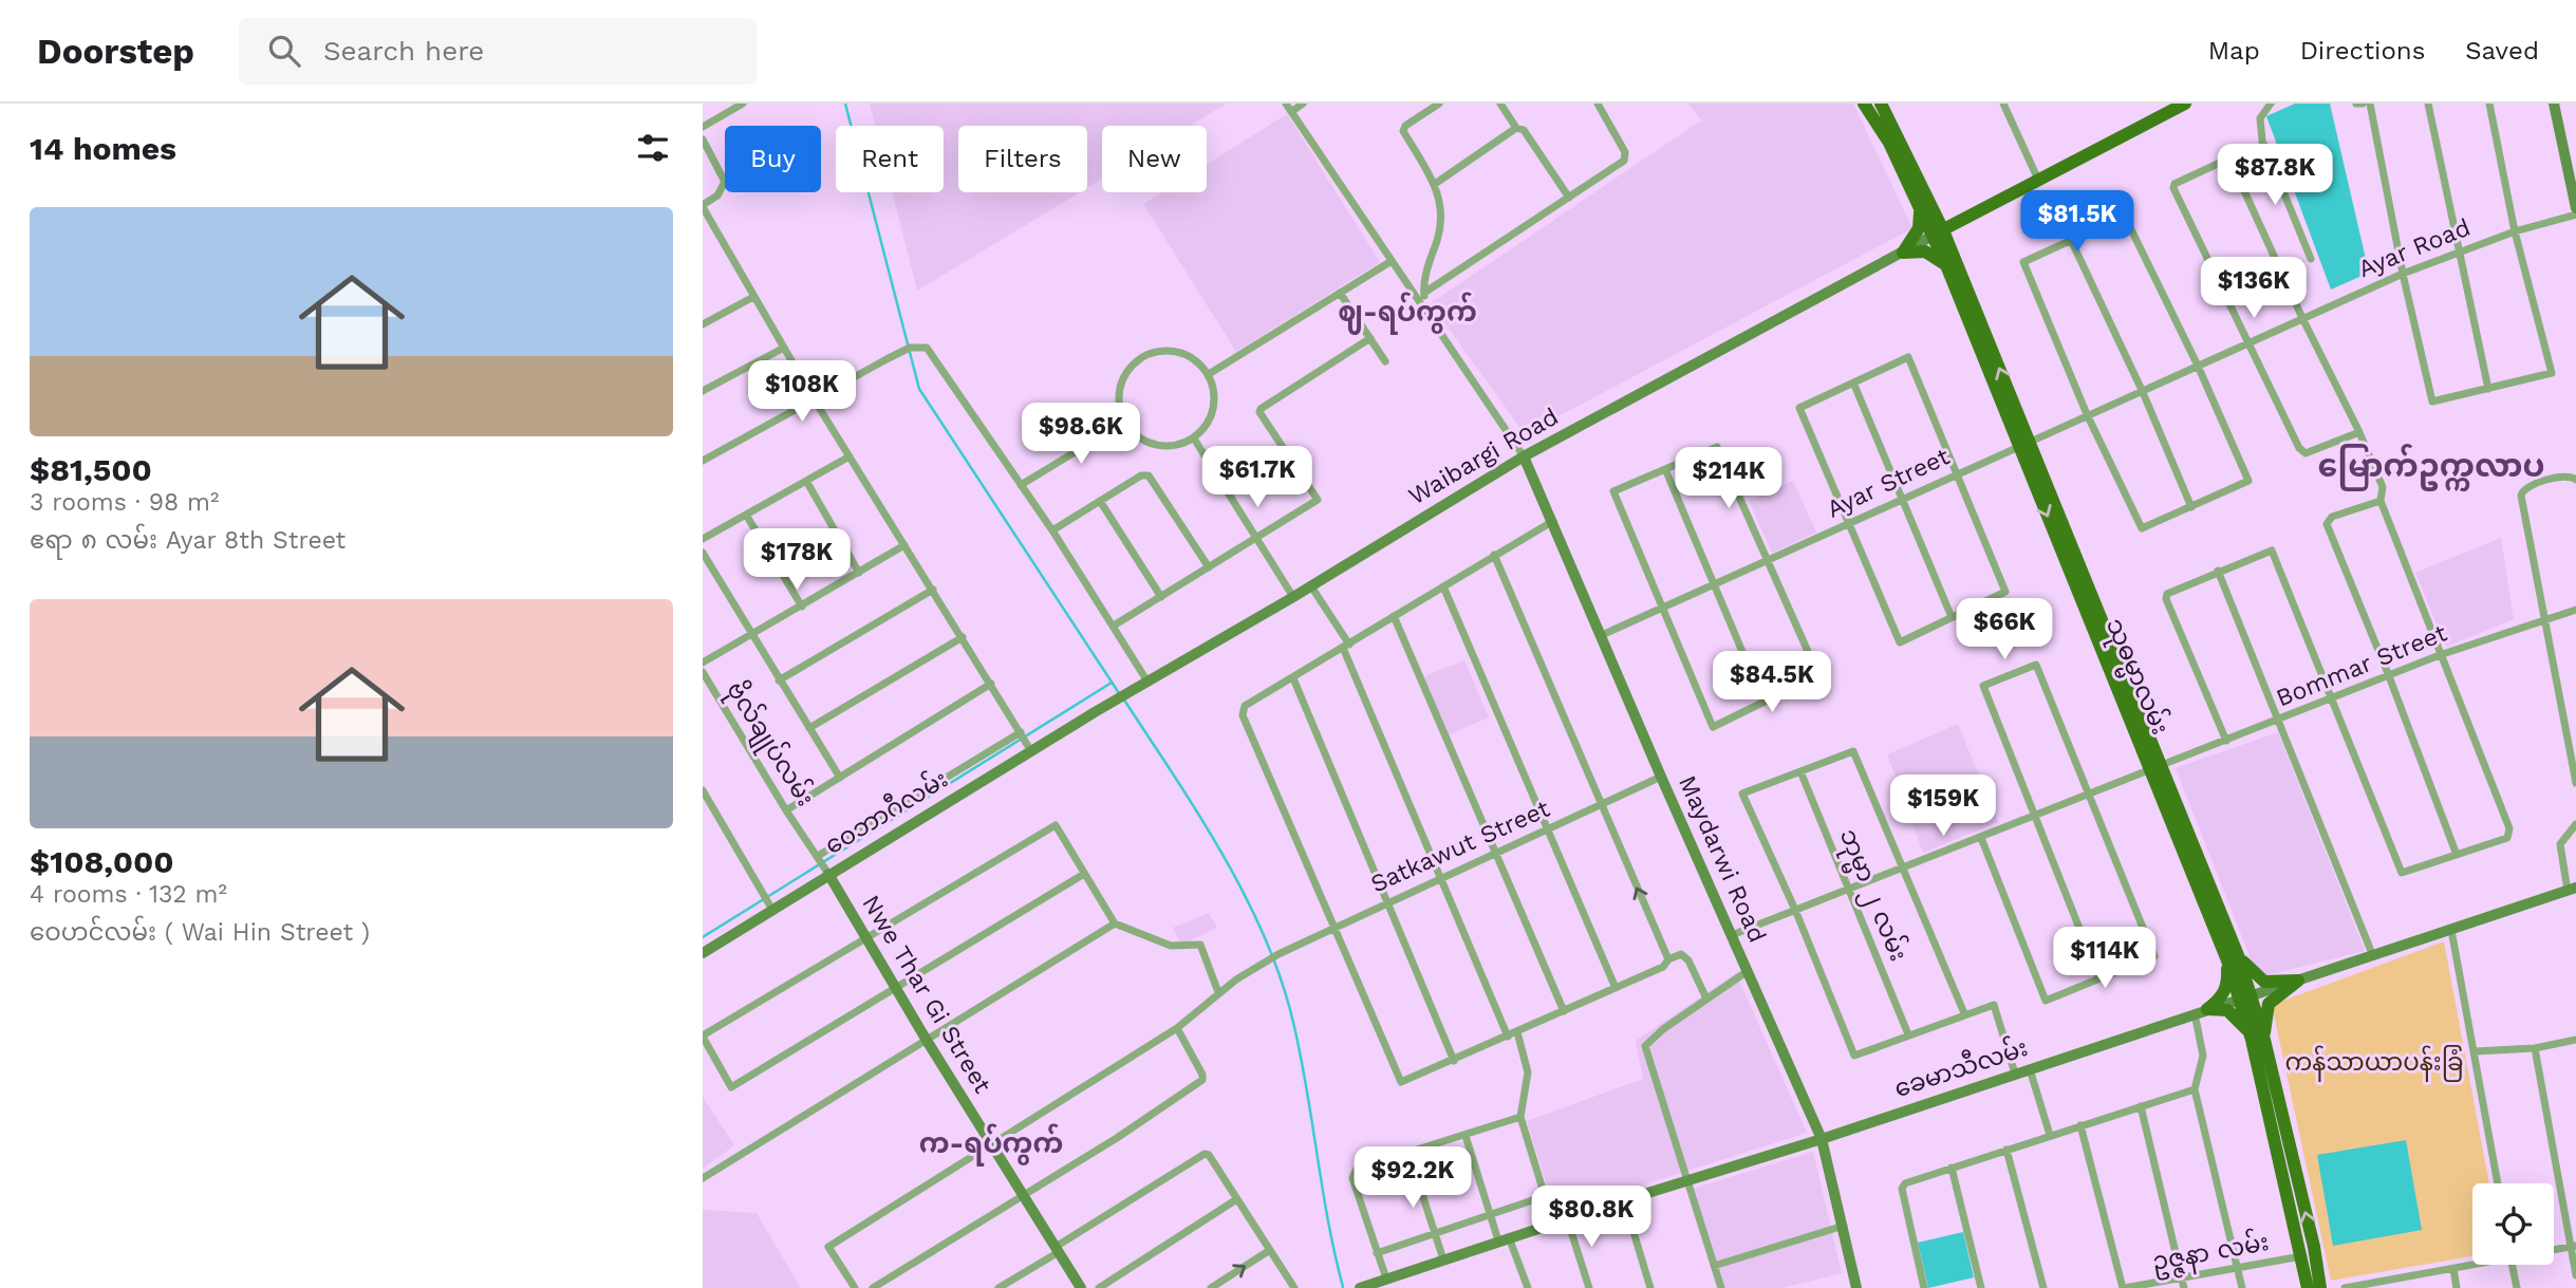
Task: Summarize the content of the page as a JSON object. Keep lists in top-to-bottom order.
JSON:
{
  "streets": {
    "main road": ["သုဓမ္မာလမ်း"],
    "street": [
      "Ayar Road",
      "Waibargi Road",
      "Ayar Street",
      "Bommar Street",
      "ဗိုလ်ချုပ်လမ်း",
      "ဝေဘာဂီလမ်း",
      "Satkawut Street",
      "Maydarwi Road",
      "ဘုမ္မာ ၂ လမ်း",
      "Nwe Thar Gi Street",
      "ခေမာသီလမ်း",
      "ဥဇ္ဇနာ လမ်း"
    ]
  },
  "crossings": [
    ["Ayar Road", "Ayar Street"],
    ["Ayar Road", "သုဓမ္မာလမ်း"],
    ["Waibargi Road", "ဝေဘာဂီလမ်း"],
    ["Waibargi Road", "Maydarwi Road"],
    ["Ayar Street", "သုဓမ္မာလမ်း"],
    ["Ayar Street", "Maydarwi Road"],
    ["Bommar Street", "သုဓမ္မာလမ်း"],
    ["Bommar Street", "Maydarwi Road"],
    ["Bommar Street", "ဘုမ္မာ ၂ လမ်း"],
    ["သုဓမ္မာလမ်း", "ခေမာသီလမ်း"],
    ["သုဓမ္မာလမ်း", "ဥဇ္ဇနာ လမ်း"],
    ["ဗိုလ်ချုပ်လမ်း", "ဝေဘာဂီလမ်း"],
    ["ဗိုလ်ချုပ်လမ်း", "Nwe Thar Gi Street"],
    ["ဝေဘာဂီလမ်း", "Nwe Thar Gi Street"],
    ["Satkawut Street", "Maydarwi Road"],
    ["Satkawut Street", "Nwe Thar Gi Street"],
    ["Maydarwi Road", "ခေမာသီလမ်း"]
  ],
  "districts": ["ဈ-ရပ်ကွက်", "မြောက်‌ဥက္ကလာပ", "က-ရပ်ကွက်"],
  "parks": ["ကန်သာယာပန်းခြံ"],
  "page": {
    "header": "Doorstep",
    "search": "Search here",
    "nav": ["Map", "Directions", "Saved"],
    "heading": "14 homes",
    "chip": [
      "Buy",
      "Rent",
      "Filters",
      "New"
    ],
    "price": [
      "$87.8K",
      "$81.5K",
      "$136K",
      "$108K",
      "$98.6K",
      "$61.7K",
      "$214K",
      "$178K",
      "$66K",
      "$84.5K",
      "$159K",
      "$114K",
      "$92.2K",
      "$80.8K"
    ],
    "list": [
      {
        "name": "$81,500",
        "note": "3 rooms · 98 m² · ဧရာ ၈ လမ်း Ayar 8th Street"
      },
      {
        "name": "$108,000",
        "note": "4 rooms · 132 m² · ဝေဟင်လမ်း ( Wai Hin Street )"
      }
    ]
  }
}
